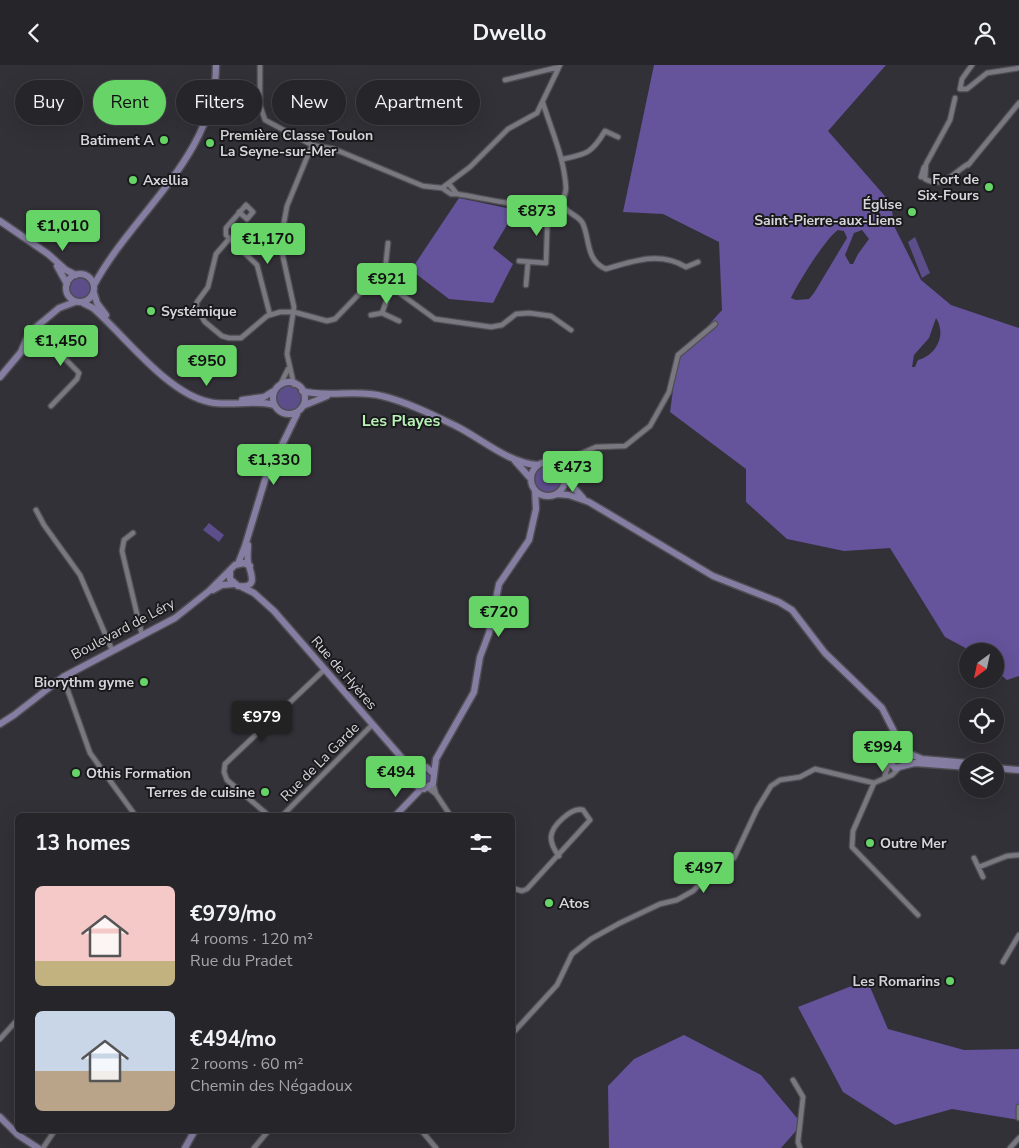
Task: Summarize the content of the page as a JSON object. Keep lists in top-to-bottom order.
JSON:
{
  "streets": {
    "main road": ["Boulevard de Léry", "Rue de Hyères"],
    "street": ["Rue de La Garde"]
  },
  "crossings": [
    ["Boulevard de Léry", "Rue de Hyères"],
    ["Rue de Hyères", "Rue de La Garde"]
  ],
  "districts": ["Les Playes"],
  "places": [
    "Batiment A",
    "Première Classe Toulon La Seyne-sur-Mer",
    "Axellia",
    "Fort de Six-Fours",
    "Église Saint-Pierre-aux-Liens",
    "Systémique",
    "Biorythm gyme",
    "Othis Formation",
    "Terres de cuisine",
    "Outre Mer",
    "Atos",
    "Les Romarins"
  ],
  "north": "bottom left",
  "page": {
    "header": "Dwello",
    "chip": [
      "Buy",
      "Rent",
      "Filters",
      "New",
      "Apartment"
    ],
    "price": [
      "€873",
      "€1,010",
      "€1,170",
      "€921",
      "€1,450",
      "€950",
      "€1,330",
      "€473",
      "€720",
      "€979",
      "€994",
      "€494",
      "€497"
    ],
    "heading": "13 homes",
    "list": [
      {
        "name": "€979/mo",
        "note": "4 rooms · 120 m² · Rue du Pradet"
      },
      {
        "name": "€494/mo",
        "note": "2 rooms · 60 m² · Chemin des Négadoux"
      }
    ]
  }
}
